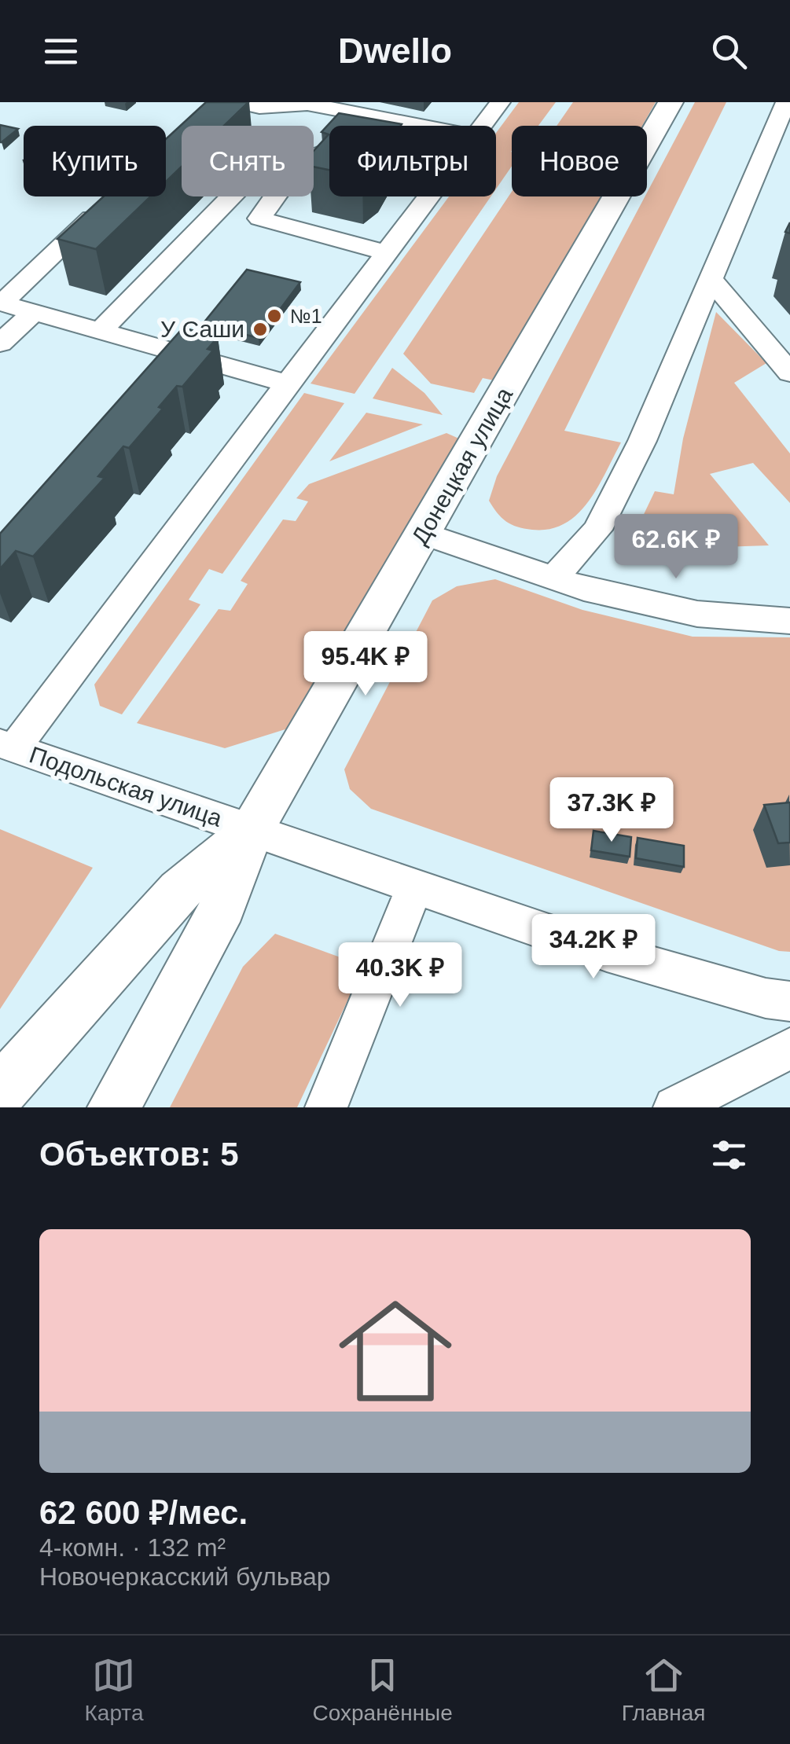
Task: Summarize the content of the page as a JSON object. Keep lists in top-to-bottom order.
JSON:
{
  "streets": {
    "main road": ["Донецкая улица"],
    "street": ["Подольская улица"]
  },
  "crossings": [
    ["Донецкая улица", "Подольская улица"]
  ],
  "places": ["№1", "У Саши"],
  "page": {
    "header": "Dwello",
    "chip": [
      "Купить",
      "Снять",
      "Фильтры",
      "Новое"
    ],
    "price": [
      "62.6K ₽",
      "95.4K ₽",
      "37.3K ₽",
      "34.2K ₽",
      "40.3K ₽"
    ],
    "heading": "Объектов: 5",
    "list": [
      {
        "name": "62 600 ₽/мес.",
        "note": "4-комн. · 132 m² · Новочеркасский бульвар"
      }
    ],
    "tabs": ["Карта", "Сохранённые", "Главная"]
  }
}
